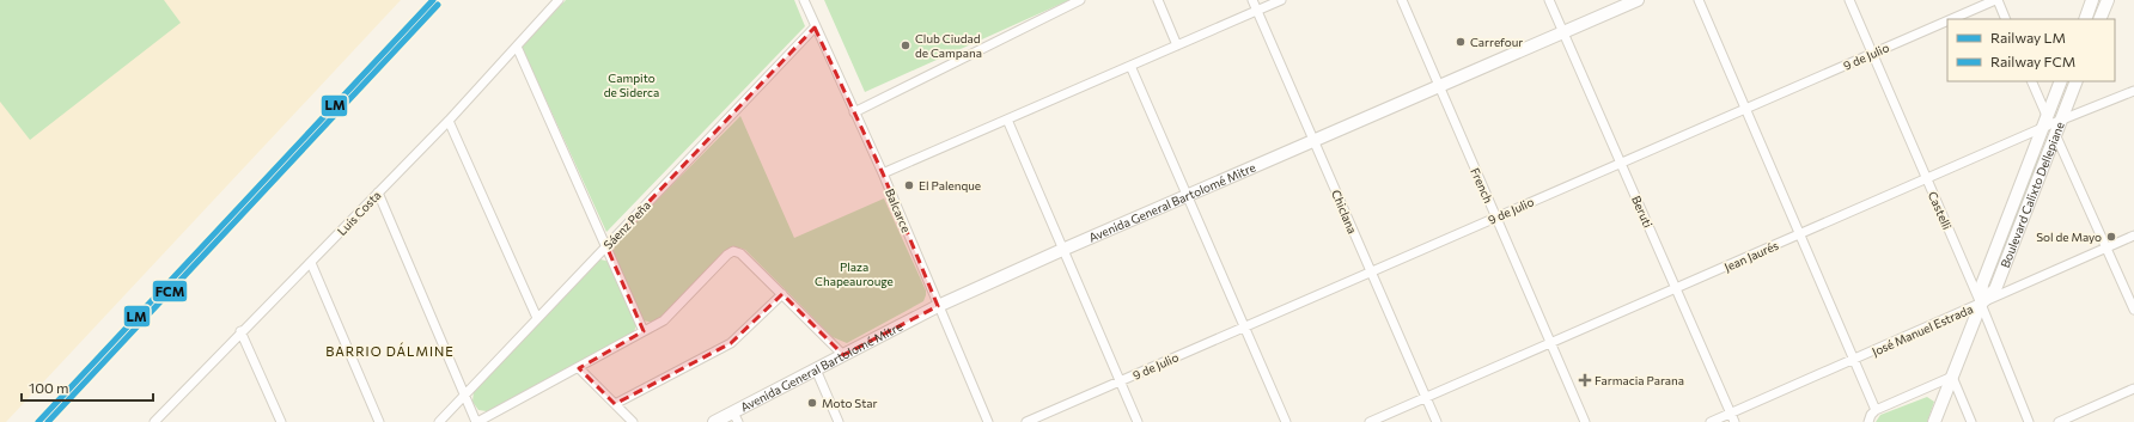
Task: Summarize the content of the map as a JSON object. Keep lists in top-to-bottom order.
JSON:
{
  "streets": {
    "main road": ["Boulevard Calixto Dellepiane", "Avenida General Bartolomé Mitre"],
    "street": [
      "9 de Julio",
      "French",
      "Balcarce",
      "Castelli",
      "Chiclana",
      "Beruti",
      "Luis Costa",
      "Sáenz Peña",
      "Jean Jaurés",
      "José Manuel Estrada"
    ]
  },
  "crossings": [
    ["9 de Julio", "French"],
    ["9 de Julio", "Castelli"],
    ["9 de Julio", "Chiclana"],
    ["9 de Julio", "Beruti"],
    ["French", "Avenida General Bartolomé Mitre"],
    ["French", "Jean Jaurés"],
    ["Boulevard Calixto Dellepiane", "Castelli"],
    ["Boulevard Calixto Dellepiane", "Jean Jaurés"],
    ["Boulevard Calixto Dellepiane", "José Manuel Estrada"],
    ["Avenida General Bartolomé Mitre", "Balcarce"],
    ["Avenida General Bartolomé Mitre", "Chiclana"],
    ["Avenida General Bartolomé Mitre", "Beruti"],
    ["Balcarce", "Sáenz Peña"],
    ["Castelli", "Jean Jaurés"],
    ["Castelli", "José Manuel Estrada"],
    ["Chiclana", "Jean Jaurés"],
    ["Beruti", "Jean Jaurés"],
    ["Beruti", "José Manuel Estrada"]
  ],
  "districts": ["BARRIO DÁLMINE"],
  "parks": ["Campito de Siderca", "Plaza Chapeaurouge"],
  "places": {
    "other": [
      "Carrefour",
      "Club Ciudad de Campana",
      "El Palenque",
      "Sol de Mayo",
      "Moto Star"
    ],
    "health": ["Farmacia Parana"]
  },
  "lines": ["rail line LM", "rail line FCM"],
  "legend": ["Railway LM", "Railway FCM"],
  "scale_bar": "100 m"
}
